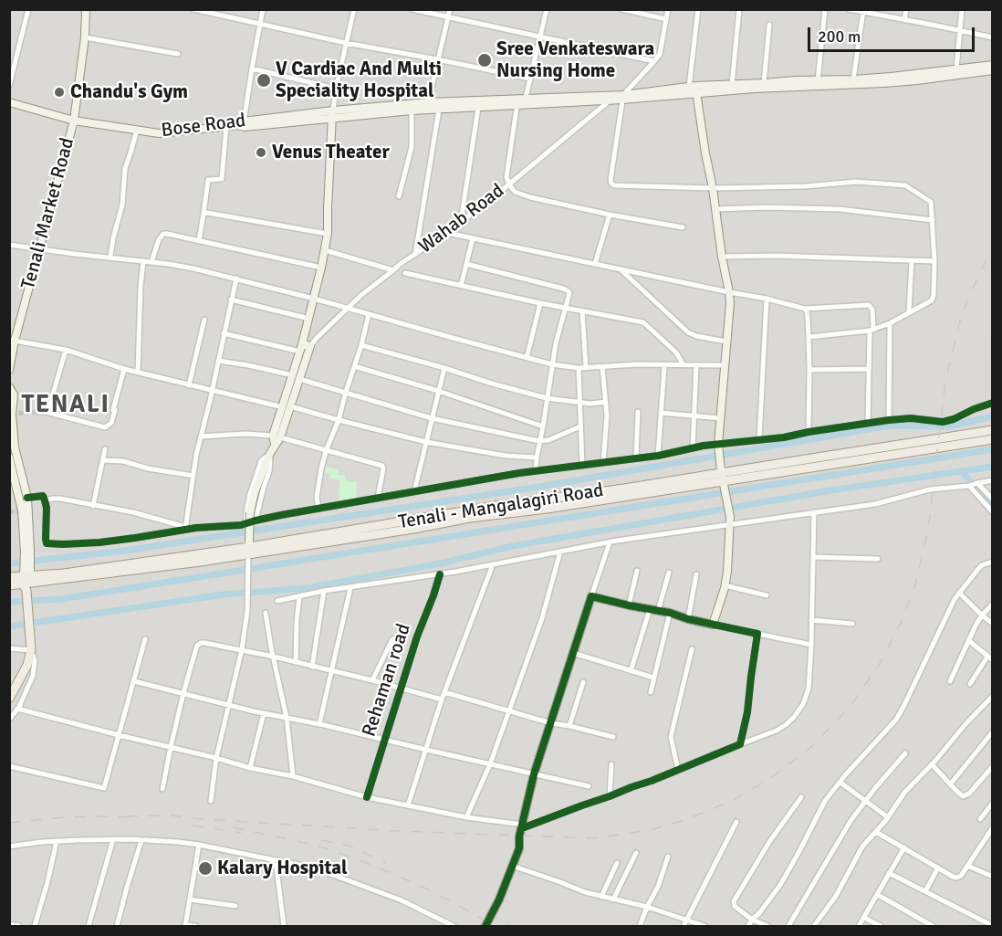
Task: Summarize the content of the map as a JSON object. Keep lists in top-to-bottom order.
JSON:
{
  "streets": {
    "main road": ["Bose Road", "Tenali Market Road"],
    "street": ["Wahab Road", "Rehaman road"]
  },
  "crossings": [
    ["Bose Road", "Tenali Market Road"]
  ],
  "districts": ["TENALI"],
  "places": [
    "Sree Venkateswara Nursing Home",
    "V Cardiac And Multi Speciality Hospital",
    "Chandu's Gym",
    "Venus Theater",
    "Kalary Hospital"
  ],
  "scale_bar": "200 m"
}
